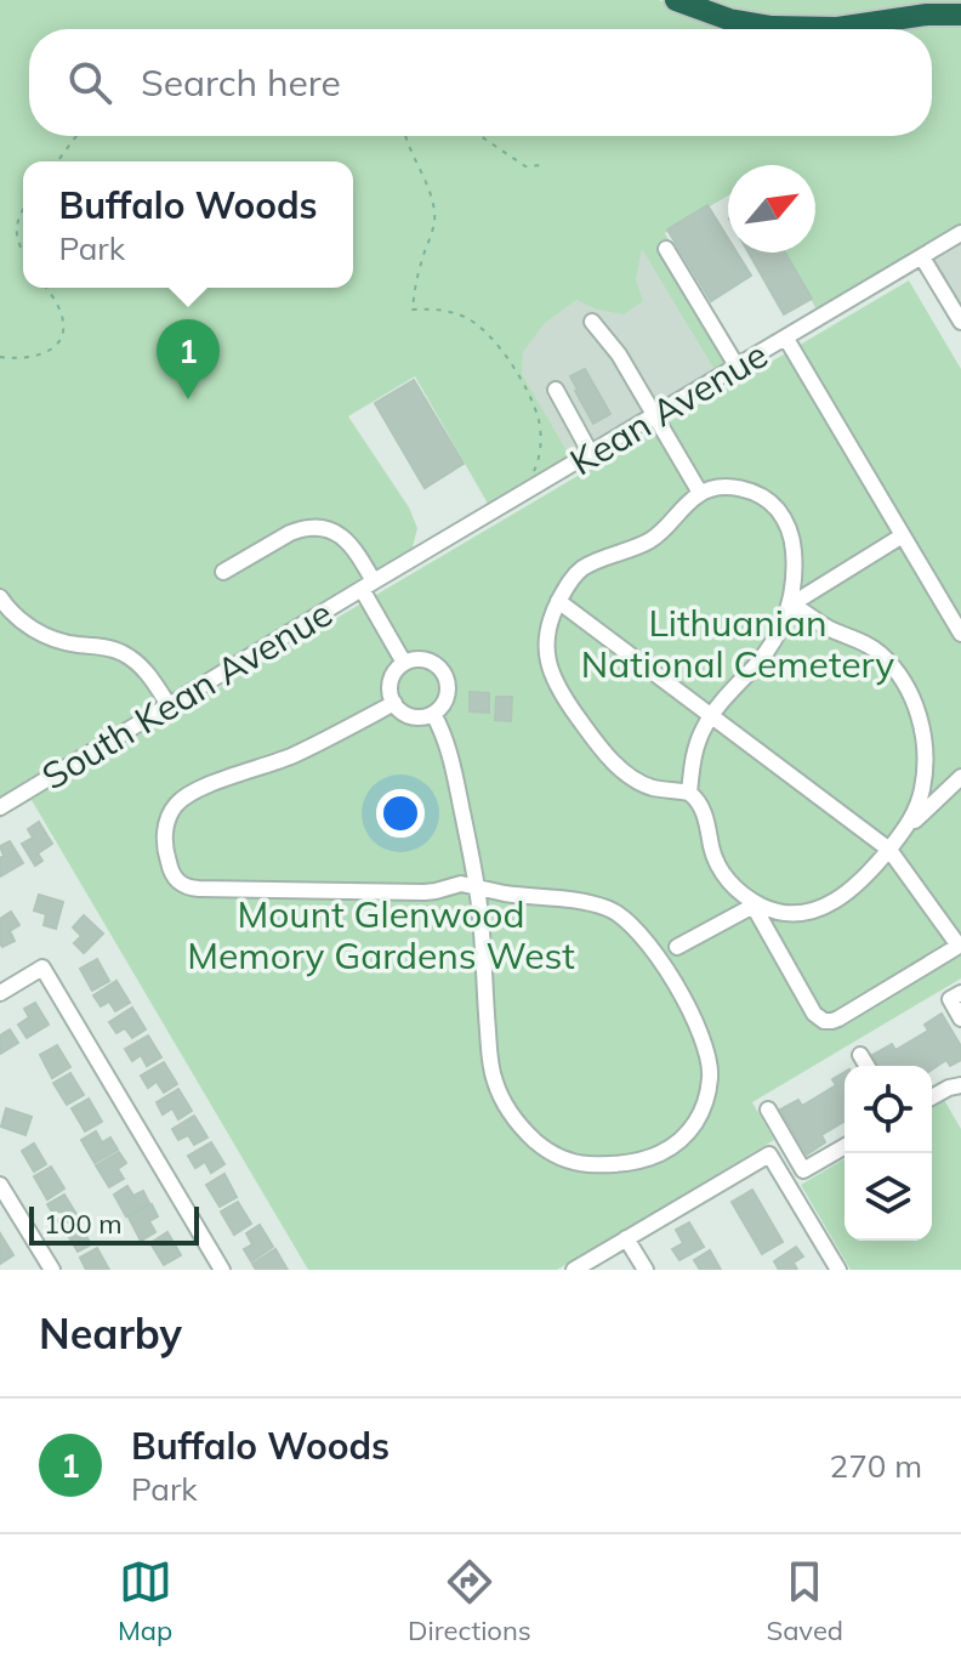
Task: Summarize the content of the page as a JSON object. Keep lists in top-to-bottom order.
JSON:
{
  "streets": {
    "street": ["Kean Avenue", "South Kean Avenue"]
  },
  "crossings": [
    ["Kean Avenue", "South Kean Avenue"]
  ],
  "parks": ["Lithuanian National Cemetery", "Mount Glenwood Memory Gardens West"],
  "scale_bar": "100 m",
  "north": "top right",
  "page": {
    "search": "Search here",
    "popup": ["Buffalo Woods", "Park"],
    "pins": "1",
    "scale": "100 m",
    "heading": "Nearby",
    "list": [
      {
        "mark": "1",
        "name": "Buffalo Woods",
        "note": "Park",
        "value": "270 m"
      }
    ],
    "nav": ["Map", "Directions", "Saved"]
  }
}
